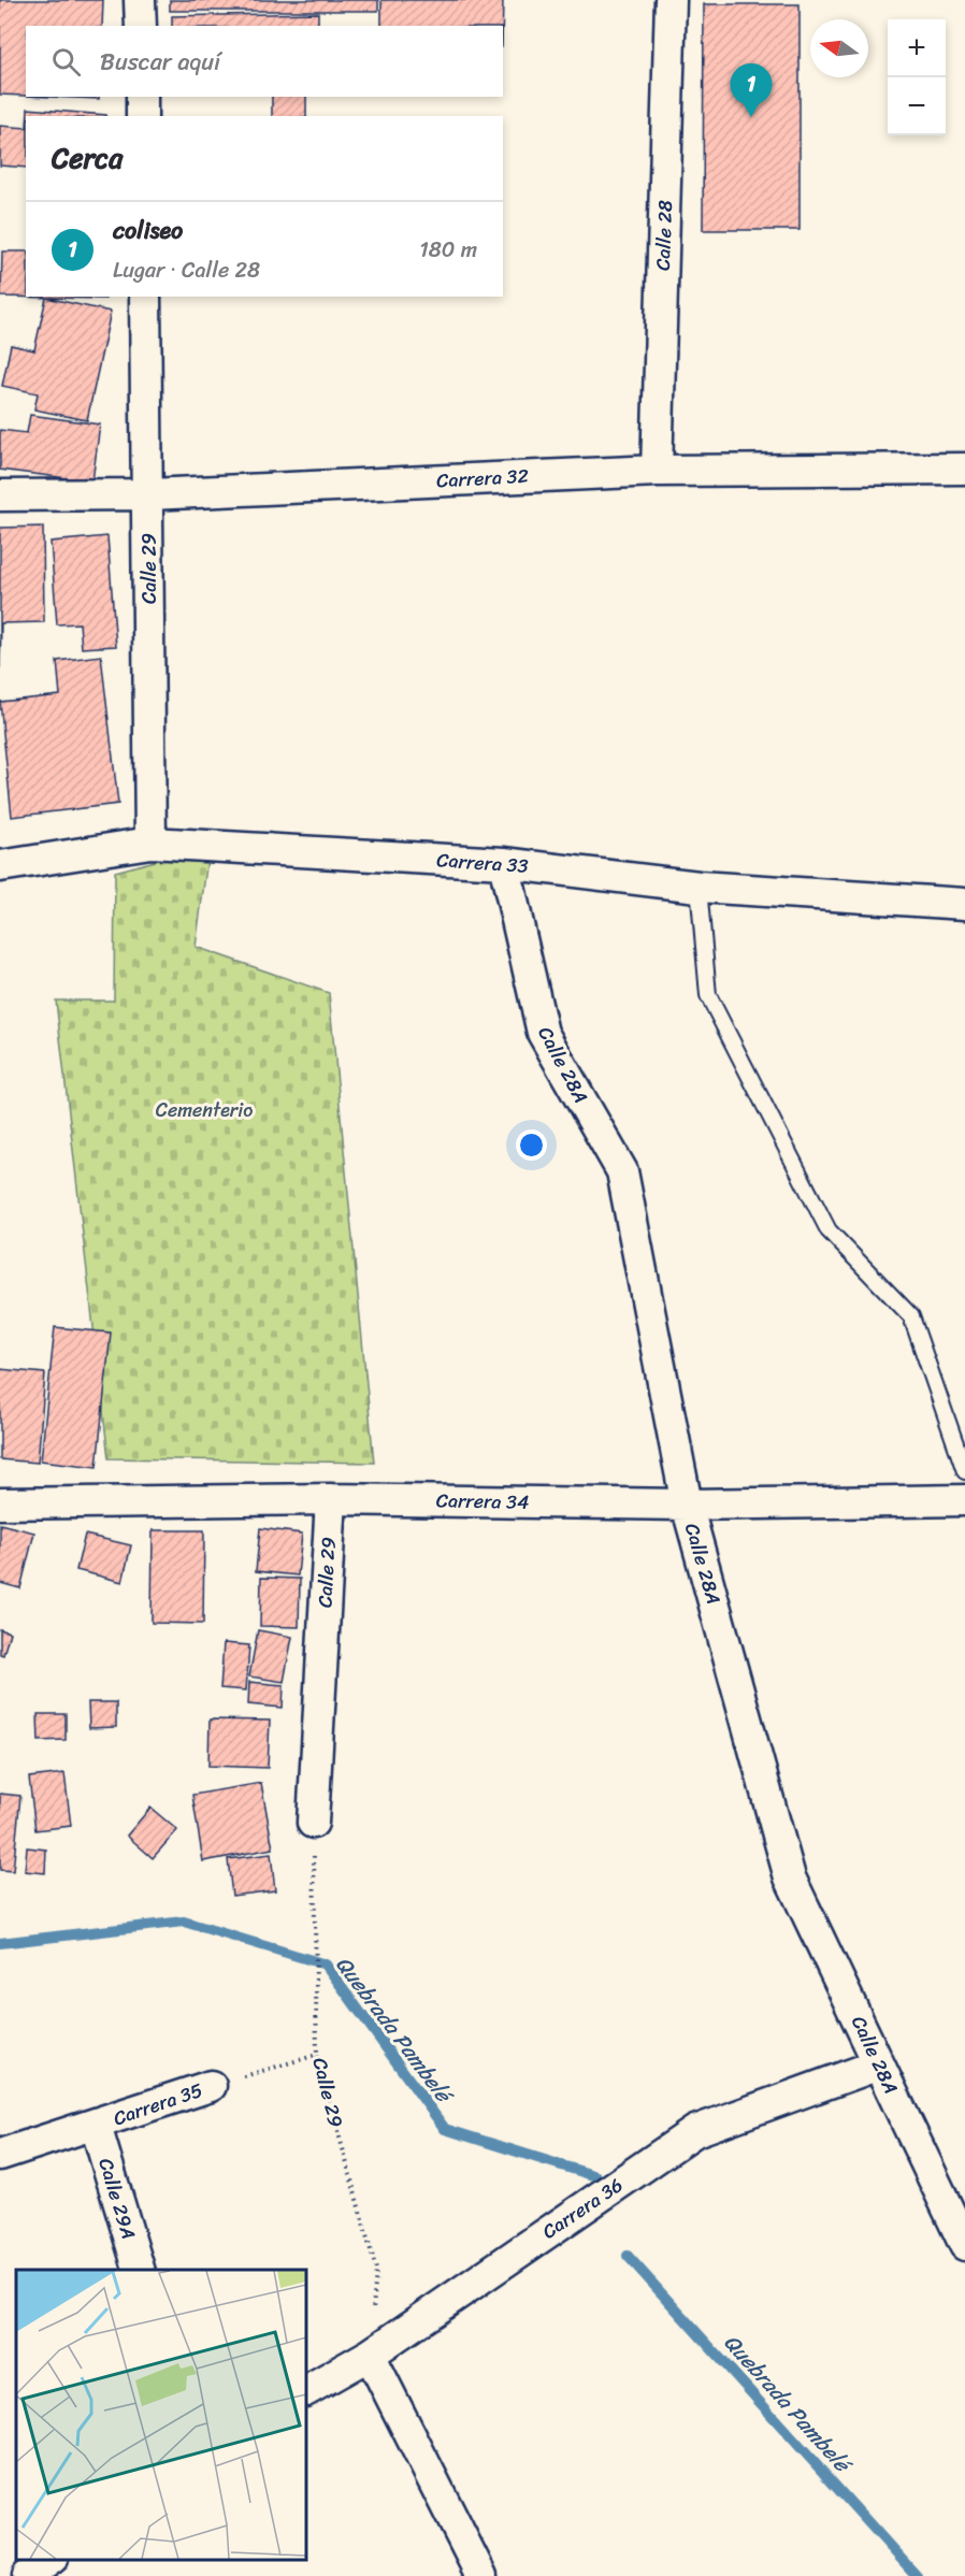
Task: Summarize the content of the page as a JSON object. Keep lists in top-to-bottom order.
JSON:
{
  "streets": {
    "street": [
      "Calle 28",
      "Carrera 32",
      "Calle 29",
      "Carrera 33",
      "Calle 28A",
      "Carrera 34",
      "Carrera 35",
      "Calle 29A",
      "Carrera 36"
    ]
  },
  "crossings": [
    ["Calle 28", "Carrera 32"],
    ["Carrera 32", "Calle 29"],
    ["Calle 29", "Carrera 33"],
    ["Calle 29", "Carrera 34"],
    ["Calle 29", "Carrera 35"],
    ["Calle 29", "Carrera 36"],
    ["Carrera 33", "Calle 28A"],
    ["Calle 28A", "Carrera 34"],
    ["Calle 28A", "Carrera 36"],
    ["Carrera 35", "Calle 29A"]
  ],
  "water": ["Quebrada Pambelé"],
  "parks": ["Cementerio"],
  "north": "left",
  "page": {
    "map_buttons": ["+", "−"],
    "search": "Buscar aquí",
    "pins": "1",
    "heading": "Cerca",
    "list": [
      {
        "mark": "1",
        "name": "coliseo",
        "note": "Lugar · Calle 28",
        "value": "180 m"
      }
    ]
  }
}
